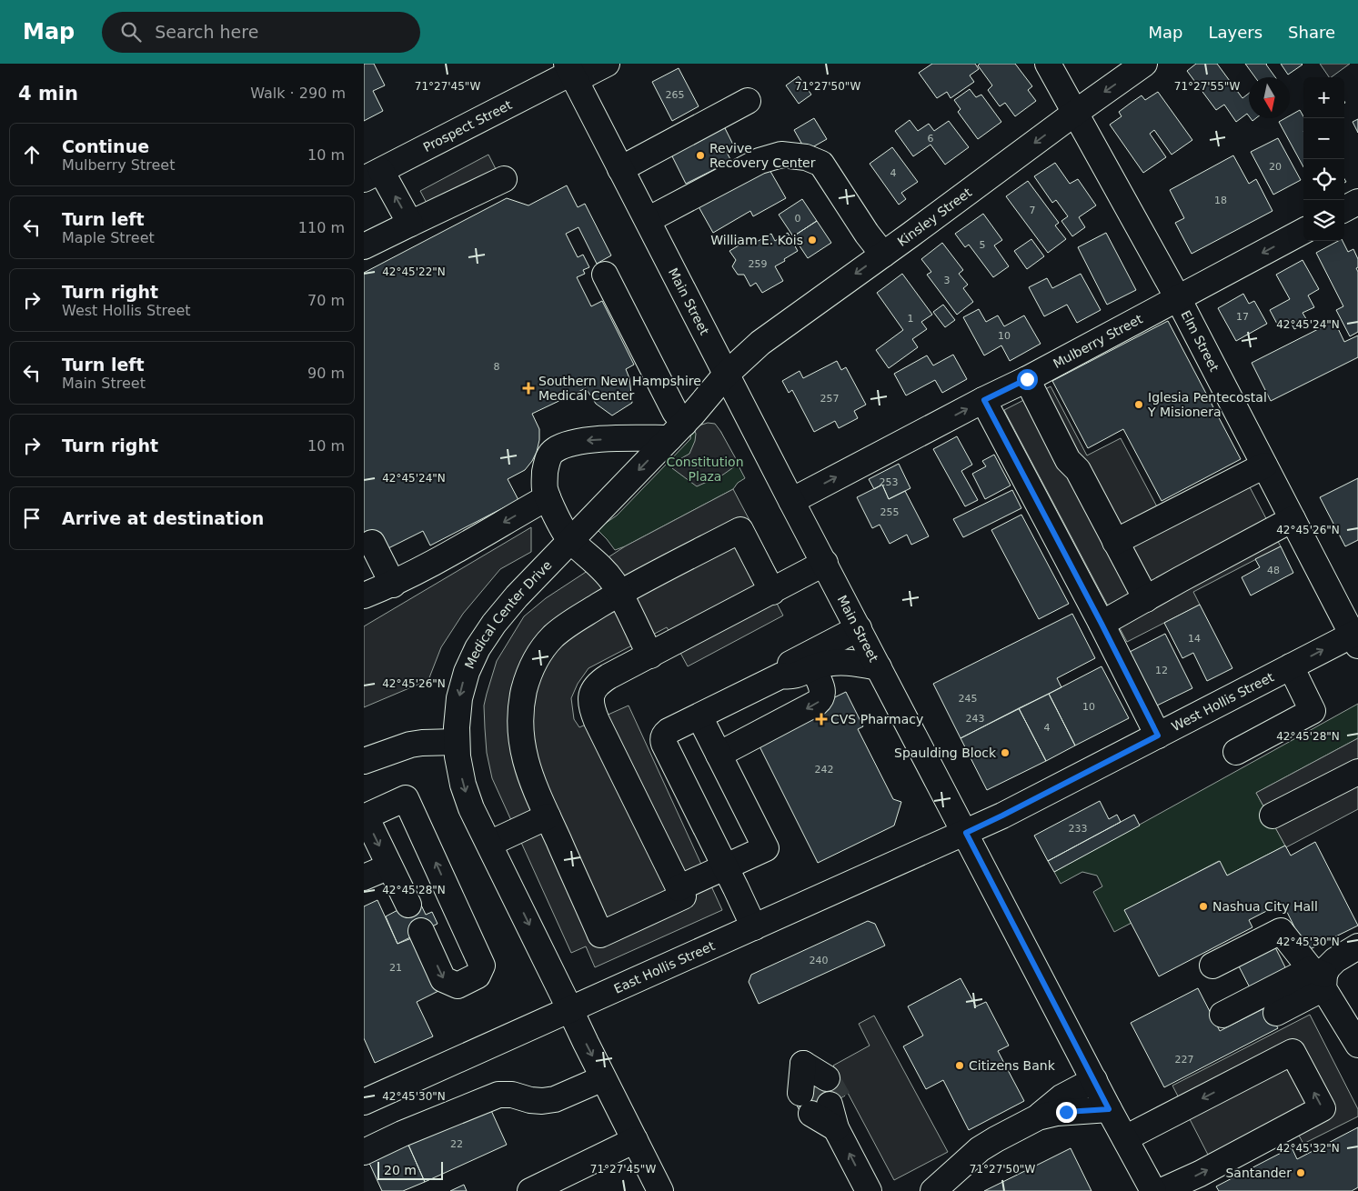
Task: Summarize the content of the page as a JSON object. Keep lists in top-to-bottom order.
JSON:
{
  "streets": {
    "main road": [
      "Prospect Street",
      "Kinsley Street",
      "Main Street",
      "Mulberry Street",
      "Elm Street",
      "Medical Center Drive",
      "West Hollis Street",
      "East Hollis Street"
    ]
  },
  "crossings": [
    ["Prospect Street", "Main Street"],
    ["Kinsley Street", "Main Street"],
    ["Kinsley Street", "Elm Street"],
    ["Kinsley Street", "Medical Center Drive"],
    ["Main Street", "Mulberry Street"],
    ["Main Street", "Medical Center Drive"],
    ["Main Street", "West Hollis Street"],
    ["Main Street", "East Hollis Street"],
    ["Mulberry Street", "Elm Street"],
    ["Elm Street", "West Hollis Street"],
    ["Medical Center Drive", "East Hollis Street"],
    ["West Hollis Street", "East Hollis Street"]
  ],
  "one_way": ["Kinsley Street", "Medical Center Drive"],
  "parks": ["Constitution Plaza"],
  "places": {
    "other": [
      "Revive Recovery Center",
      "William E. Kois",
      "Iglesia Pentecostal Y Misionera",
      "Spaulding Block",
      "Nashua City Hall",
      "Citizens Bank",
      "Santander"
    ],
    "health": ["Southern New Hampshire Medical Center", "CVS Pharmacy"]
  },
  "house_numbers": [
    "265",
    "6",
    "20",
    "4",
    "18",
    "7",
    "0",
    "5",
    "259",
    "3",
    "17",
    "1",
    "10",
    "8",
    "257",
    "253",
    "255",
    "48",
    "14",
    "12",
    "245",
    "10",
    "243",
    "4",
    "242",
    "233",
    "240",
    "21",
    "227",
    "22"
  ],
  "scale_bar": "20 m",
  "north": "bottom",
  "page": {
    "header": "Map",
    "search": "Search here",
    "nav": ["Map", "Layers", "Share"],
    "heading": ["4 min", "Walk · 290 m"],
    "map_buttons": ["+", "−"],
    "list": [
      ["Continue", "Mulberry Street", "10 m"],
      ["Turn left", "Maple Street", "110 m"],
      ["Turn right", "West Hollis Street", "70 m"],
      ["Turn left", "Main Street", "90 m"],
      ["Turn right", "10 m"],
      "Arrive at destination"
    ],
    "scale": "20 m"
  },
  "coordinates": [
    "71°27'45\"W",
    "71°27'50\"W",
    "71°27'55\"W",
    "42°45'22\"N",
    "42°45'24\"N",
    "42°45'26\"N",
    "42°45'28\"N",
    "42°45'30\"N",
    "42°45'32\"N"
  ]
}
